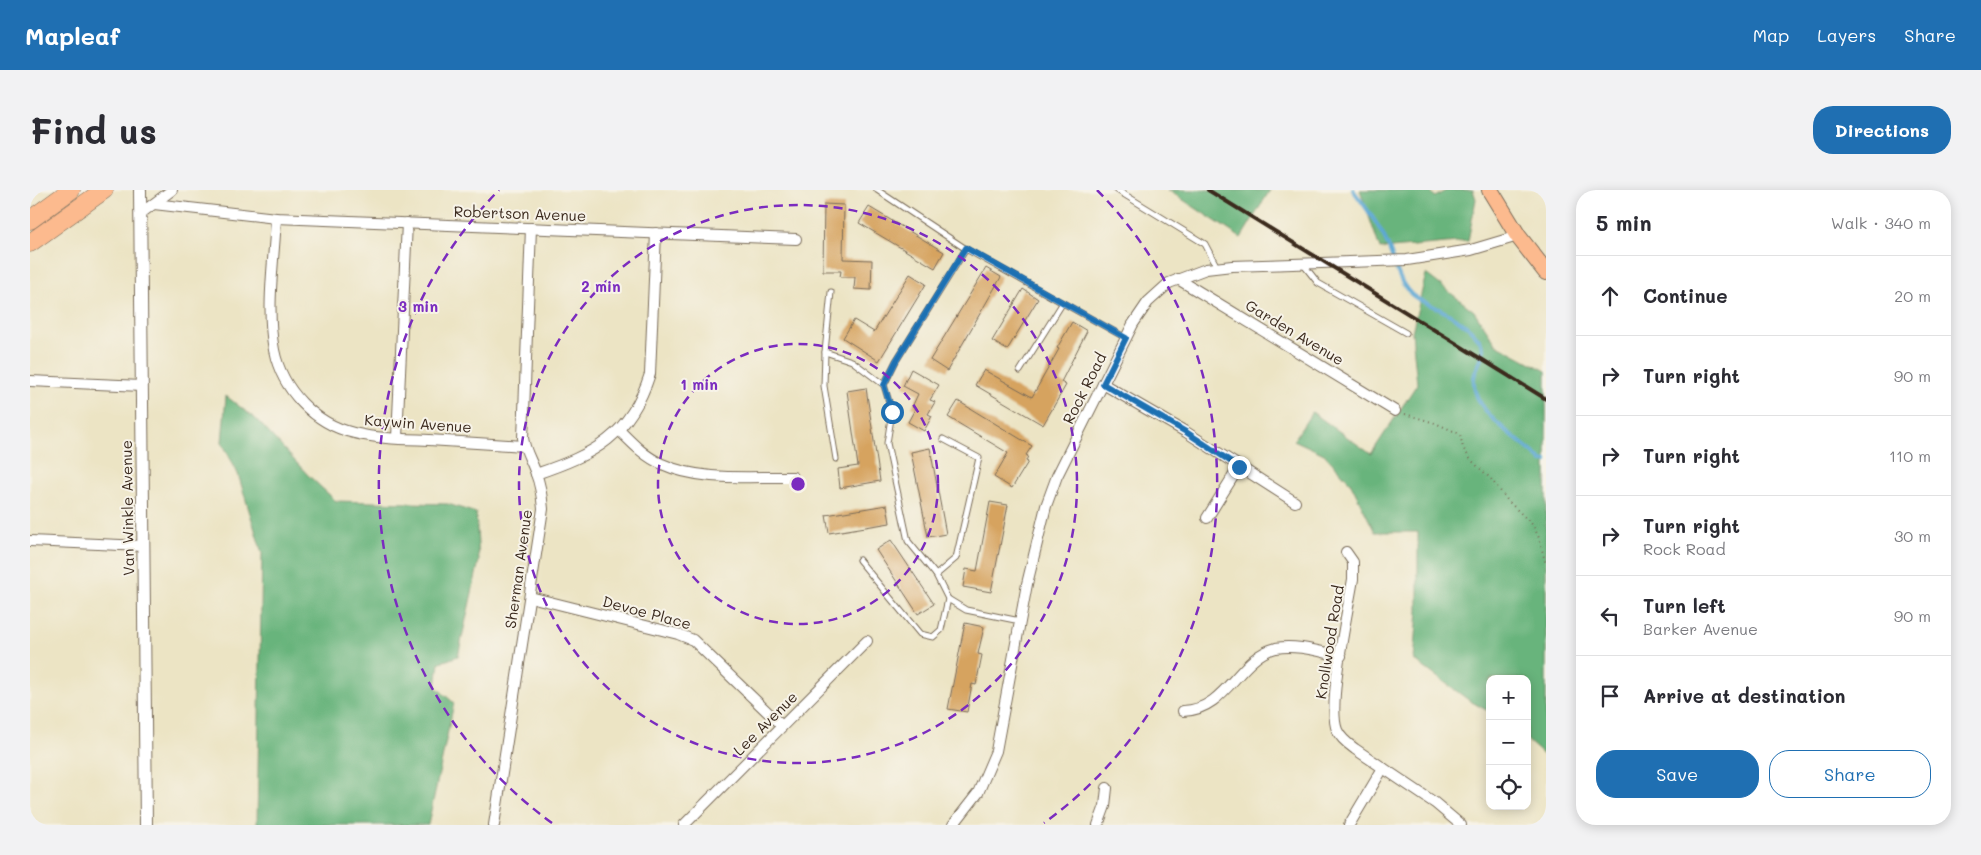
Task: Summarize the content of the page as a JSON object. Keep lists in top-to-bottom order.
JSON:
{
  "streets": {
    "street": [
      "Robertson Avenue",
      "Garden Avenue",
      "Rock Road",
      "Kaywin Avenue",
      "Van Winkle Avenue",
      "Sherman Avenue",
      "Devoe Place",
      "Knollwood Road",
      "Lee Avenue"
    ]
  },
  "crossings": [
    ["Robertson Avenue", "Kaywin Avenue"],
    ["Robertson Avenue", "Sherman Avenue"],
    ["Garden Avenue", "Rock Road"],
    ["Kaywin Avenue", "Sherman Avenue"],
    ["Sherman Avenue", "Devoe Place"],
    ["Devoe Place", "Lee Avenue"]
  ],
  "page": {
    "header": "Mapleaf",
    "nav": ["Map", "Layers", "Share"],
    "buttons": [
      "Directions",
      ["Save", "Share"]
    ],
    "title": "Find us",
    "heading": ["5 min", "Walk · 340 m"],
    "list": [
      ["Continue", "20 m"],
      ["Turn right", "90 m"],
      ["Turn right", "110 m"],
      ["Turn right", "Rock Road", "30 m"],
      ["Turn left", "Barker Avenue", "90 m"],
      "Arrive at destination"
    ],
    "map_buttons": ["+", "−"]
  },
  "rings": ["2 min", "3 min", "1 min"]
}
